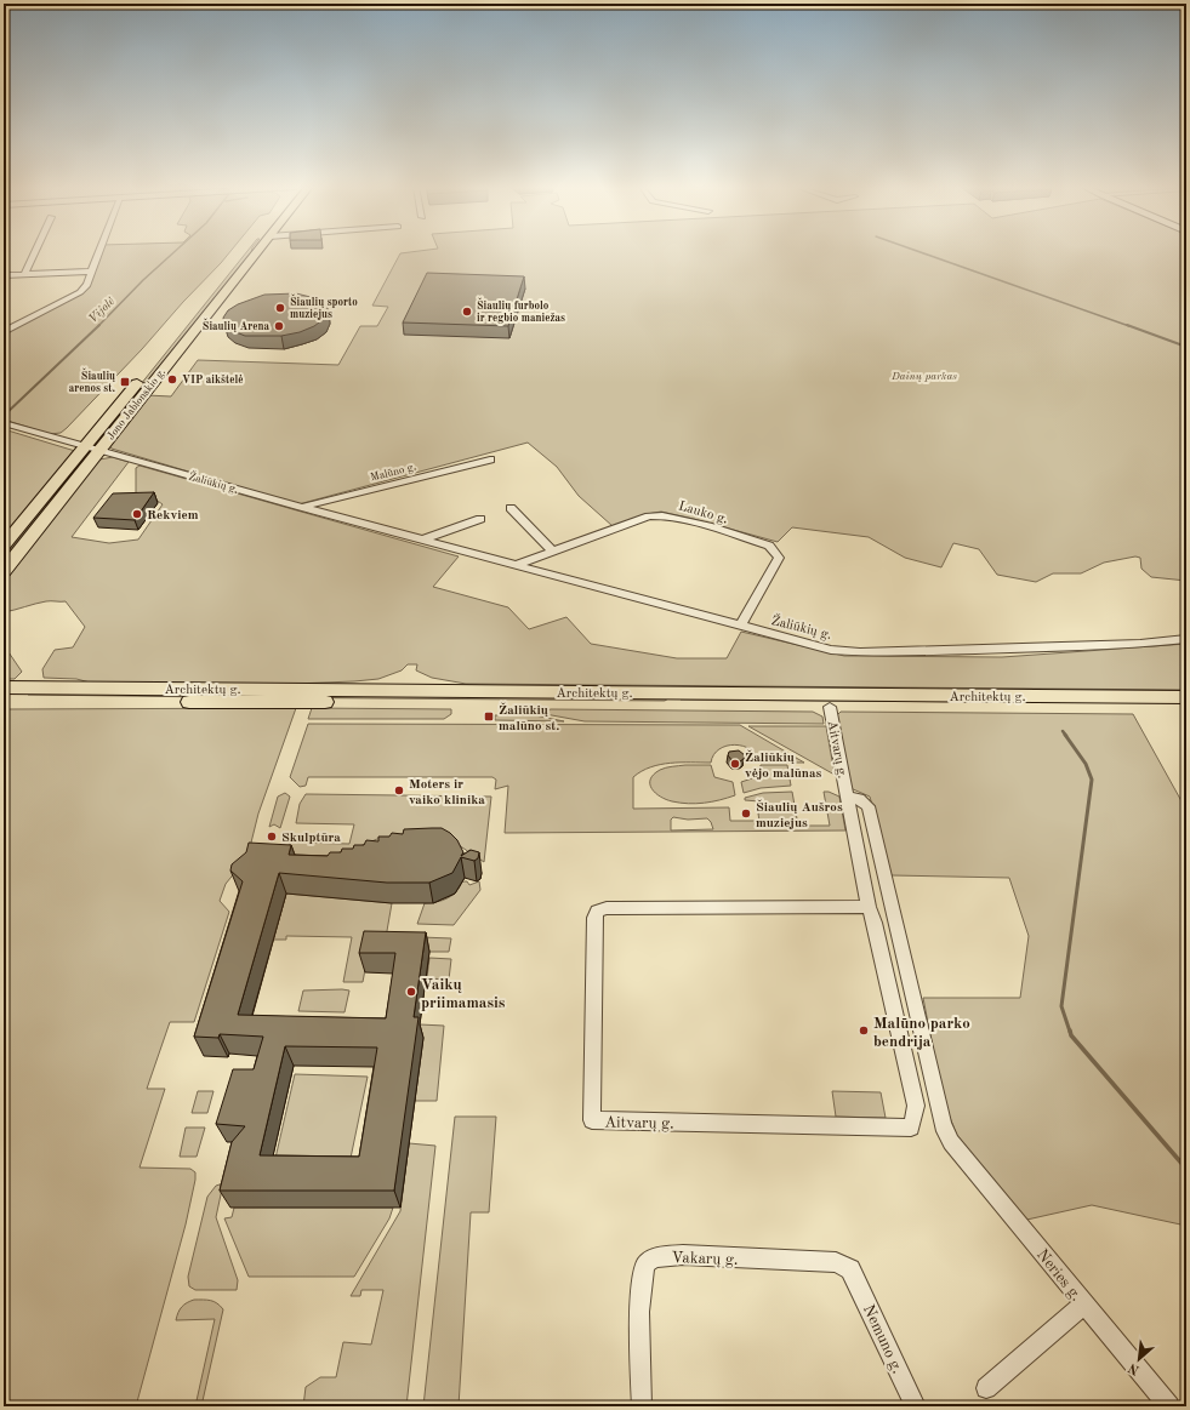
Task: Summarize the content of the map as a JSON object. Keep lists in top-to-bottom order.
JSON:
{
  "streets": {
    "main road": ["Jono Jablonskio g.", "Architektų g."],
    "street": [
      "Malūno g.",
      "Žaliūkių g.",
      "Lauko g.",
      "Aitvarų g.",
      "Vakarų g.",
      "Neries g.",
      "Nemuno g."
    ]
  },
  "crossings": [
    ["Jono Jablonskio g.", "Žaliūkių g."],
    ["Malūno g.", "Žaliūkių g."],
    ["Žaliūkių g.", "Lauko g."],
    ["Architektų g.", "Aitvarų g."],
    ["Aitvarų g.", "Neries g."],
    ["Vakarų g.", "Nemuno g."]
  ],
  "water": ["Vijolė"],
  "parks": ["Dainų parkas"],
  "places": {
    "other": [
      "Šiaulių sporto muziejus",
      "Šiaulių furbolo ir regbio maniežas",
      "Šiaulių Arena",
      "VIP aikštelė",
      "Rekviem",
      "Žaliūkių vėjo malūnas",
      "Moters ir vaiko klinika",
      "Šiaulių Aušros muziejus",
      "Skulptūra",
      "Vaikų priimamasis",
      "Malūno parko bendrija"
    ],
    "transit": ["Šiaulių arenos st.", "Žaliūkių malūno st."]
  },
  "north": "bottom left"
}
